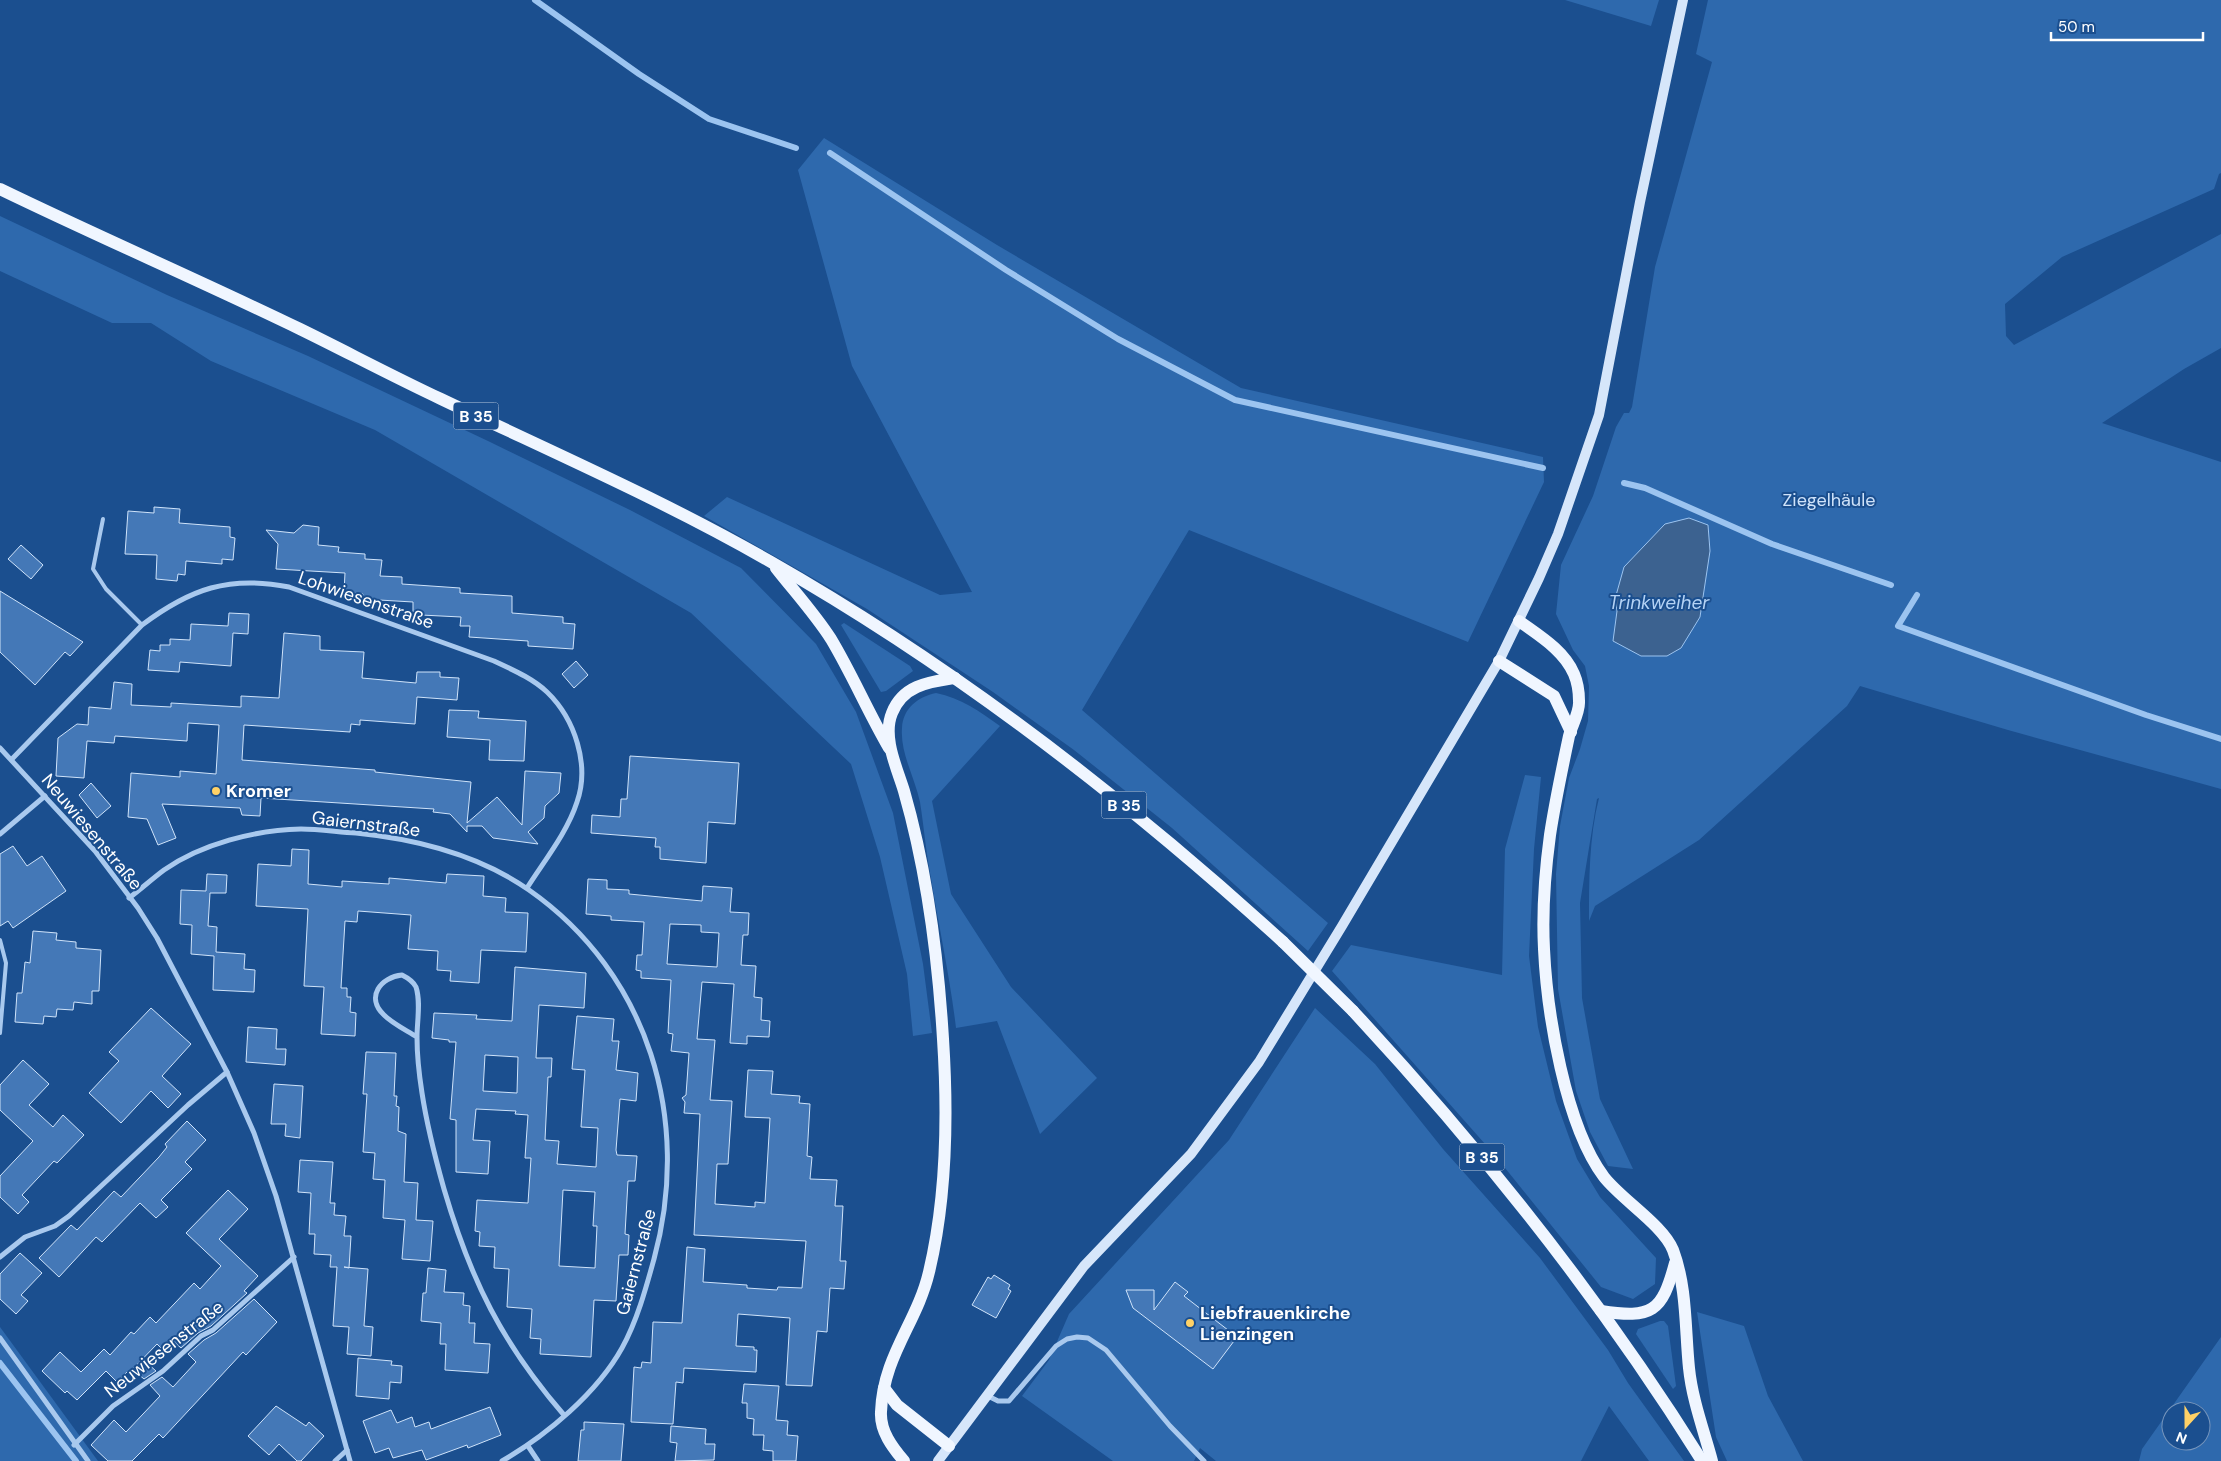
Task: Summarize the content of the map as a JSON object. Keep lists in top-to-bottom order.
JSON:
{
  "streets": {
    "main road": ["B 35"],
    "street": ["Lohwiesenstraße", "Gaiernstraße", "Neuwiesenstraße"]
  },
  "crossings": [
    ["Lohwiesenstraße", "Gaiernstraße"],
    ["Lohwiesenstraße", "Neuwiesenstraße"],
    ["Gaiernstraße", "Neuwiesenstraße"]
  ],
  "water": ["Trinkweiher"],
  "parks": ["Ziegelhäule"],
  "places": ["Kromer", "Liebfrauenkirche Lienzingen"],
  "scale_bar": "50 m",
  "north": "bottom"
}
